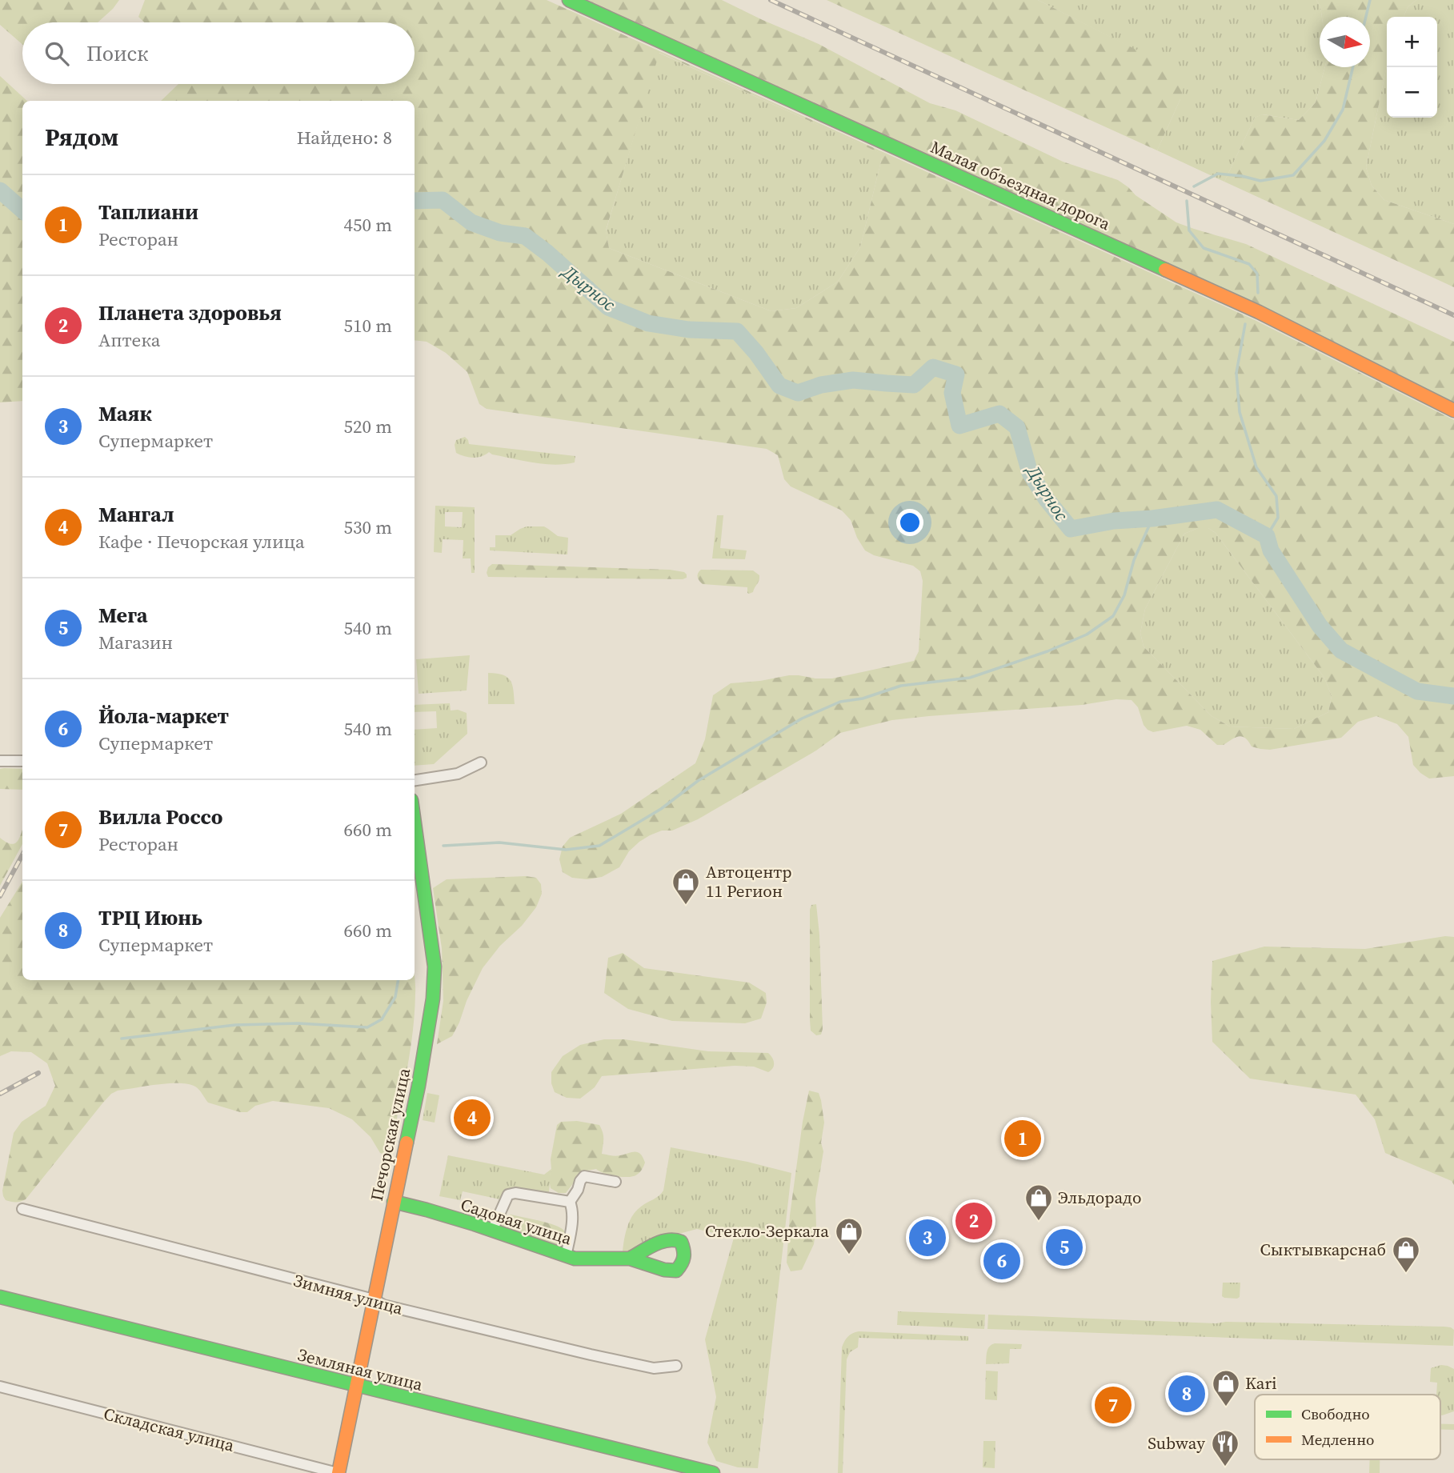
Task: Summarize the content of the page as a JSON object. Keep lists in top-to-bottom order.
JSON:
{
  "streets": {
    "street": [
      "Малая объездная дорога",
      "Печорская улица",
      "Садовая улица",
      "Зимняя улица",
      "Земляная улица",
      "Складская улица"
    ]
  },
  "crossings": [
    ["Печорская улица", "Садовая улица"],
    ["Печорская улица", "Зимняя улица"],
    ["Печорская улица", "Земляная улица"],
    ["Печорская улица", "Складская улица"]
  ],
  "water": ["Дырнос"],
  "places": {
    "shop": [
      "Автоцентр 11 Регион",
      "Эльдорадо",
      "Стекло-Зеркала",
      "Сыктывкарснаб",
      "Kari"
    ],
    "restaurant": ["Subway"]
  },
  "legend": ["Свободно", "Медленно"],
  "north": "right",
  "page": {
    "map_buttons": ["+", "−"],
    "search": "Поиск",
    "heading": ["Рядом", "Найдено: 8"],
    "list": [
      {
        "mark": "1",
        "name": "Таплиани",
        "note": "Ресторан",
        "value": "450 m"
      },
      {
        "mark": "2",
        "name": "Планета здоровья",
        "note": "Аптека",
        "value": "510 m"
      },
      {
        "mark": "3",
        "name": "Маяк",
        "note": "Супермаркет",
        "value": "520 m"
      },
      {
        "mark": "4",
        "name": "Мангал",
        "note": "Кафе · Печорская улица",
        "value": "530 m"
      },
      {
        "mark": "5",
        "name": "Мега",
        "note": "Магазин",
        "value": "540 m"
      },
      {
        "mark": "6",
        "name": "Йола-маркет",
        "note": "Супермаркет",
        "value": "540 m"
      },
      {
        "mark": "7",
        "name": "Вилла Россо",
        "note": "Ресторан",
        "value": "660 m"
      },
      {
        "mark": "8",
        "name": "ТРЦ Июнь",
        "note": "Супермаркет",
        "value": "660 m"
      }
    ],
    "pins": [
      "4",
      "1",
      "2",
      "3",
      "5",
      "6",
      "8",
      "7"
    ]
  }
}
